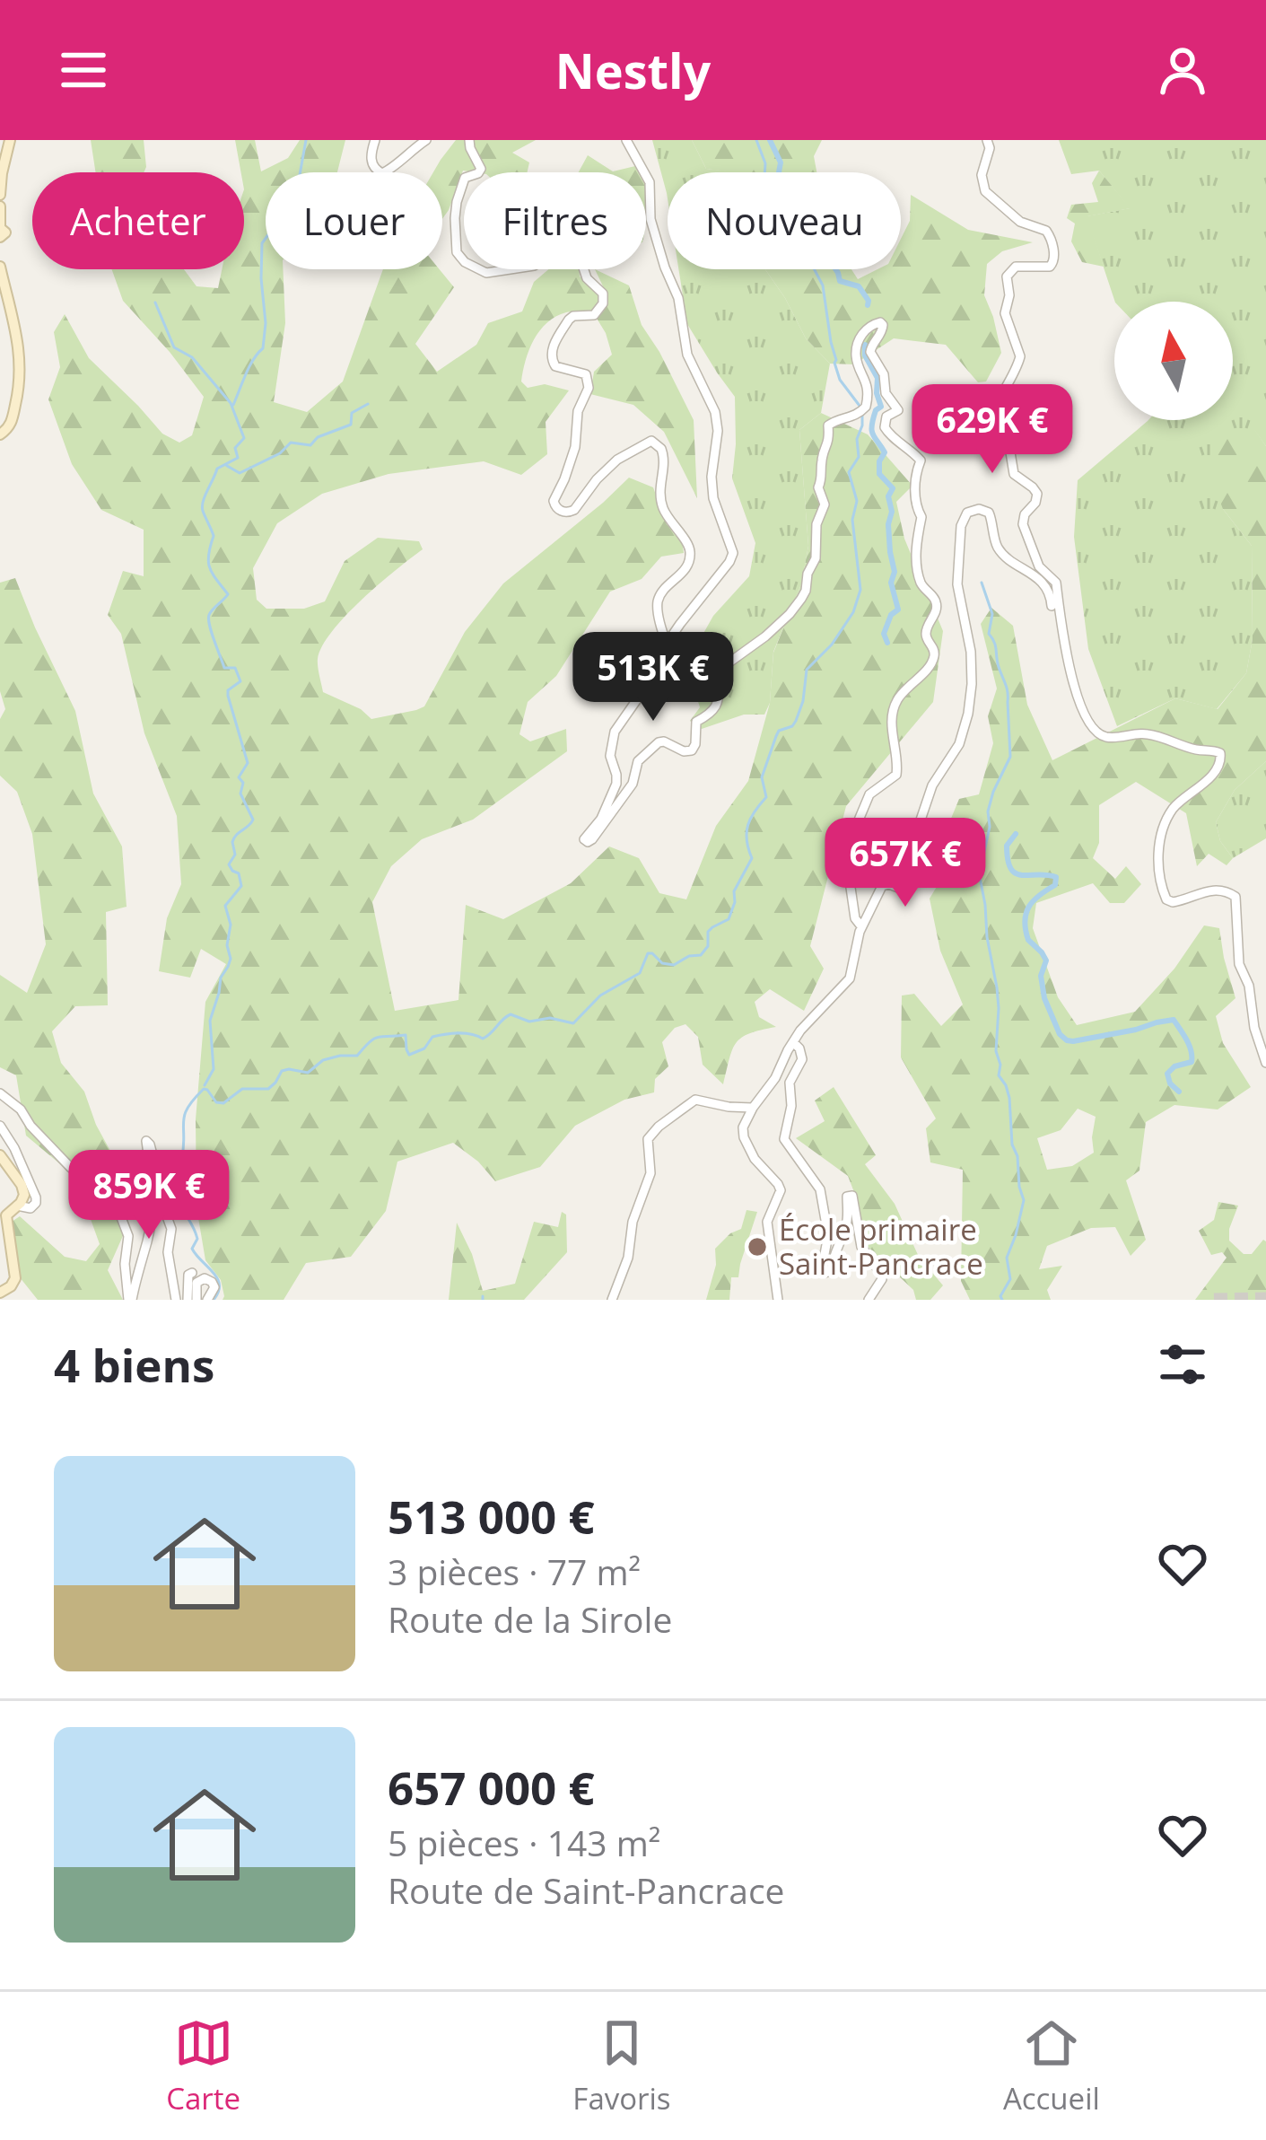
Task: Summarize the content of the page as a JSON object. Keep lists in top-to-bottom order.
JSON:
{
  "places": ["École primaire Saint-Pancrace"],
  "north": "top",
  "page": {
    "header": "Nestly",
    "chip": [
      "Acheter",
      "Louer",
      "Filtres",
      "Nouveau"
    ],
    "price": [
      "629K €",
      "513K €",
      "657K €",
      "859K €"
    ],
    "heading": "4 biens",
    "list": [
      {
        "name": "513 000 €",
        "note": "3 pièces · 77 m² · Route de la Sirole"
      },
      {
        "name": "657 000 €",
        "note": "5 pièces · 143 m² · Route de Saint-Pancrace"
      }
    ],
    "tabs": ["Carte", "Favoris", "Accueil"]
  }
}
